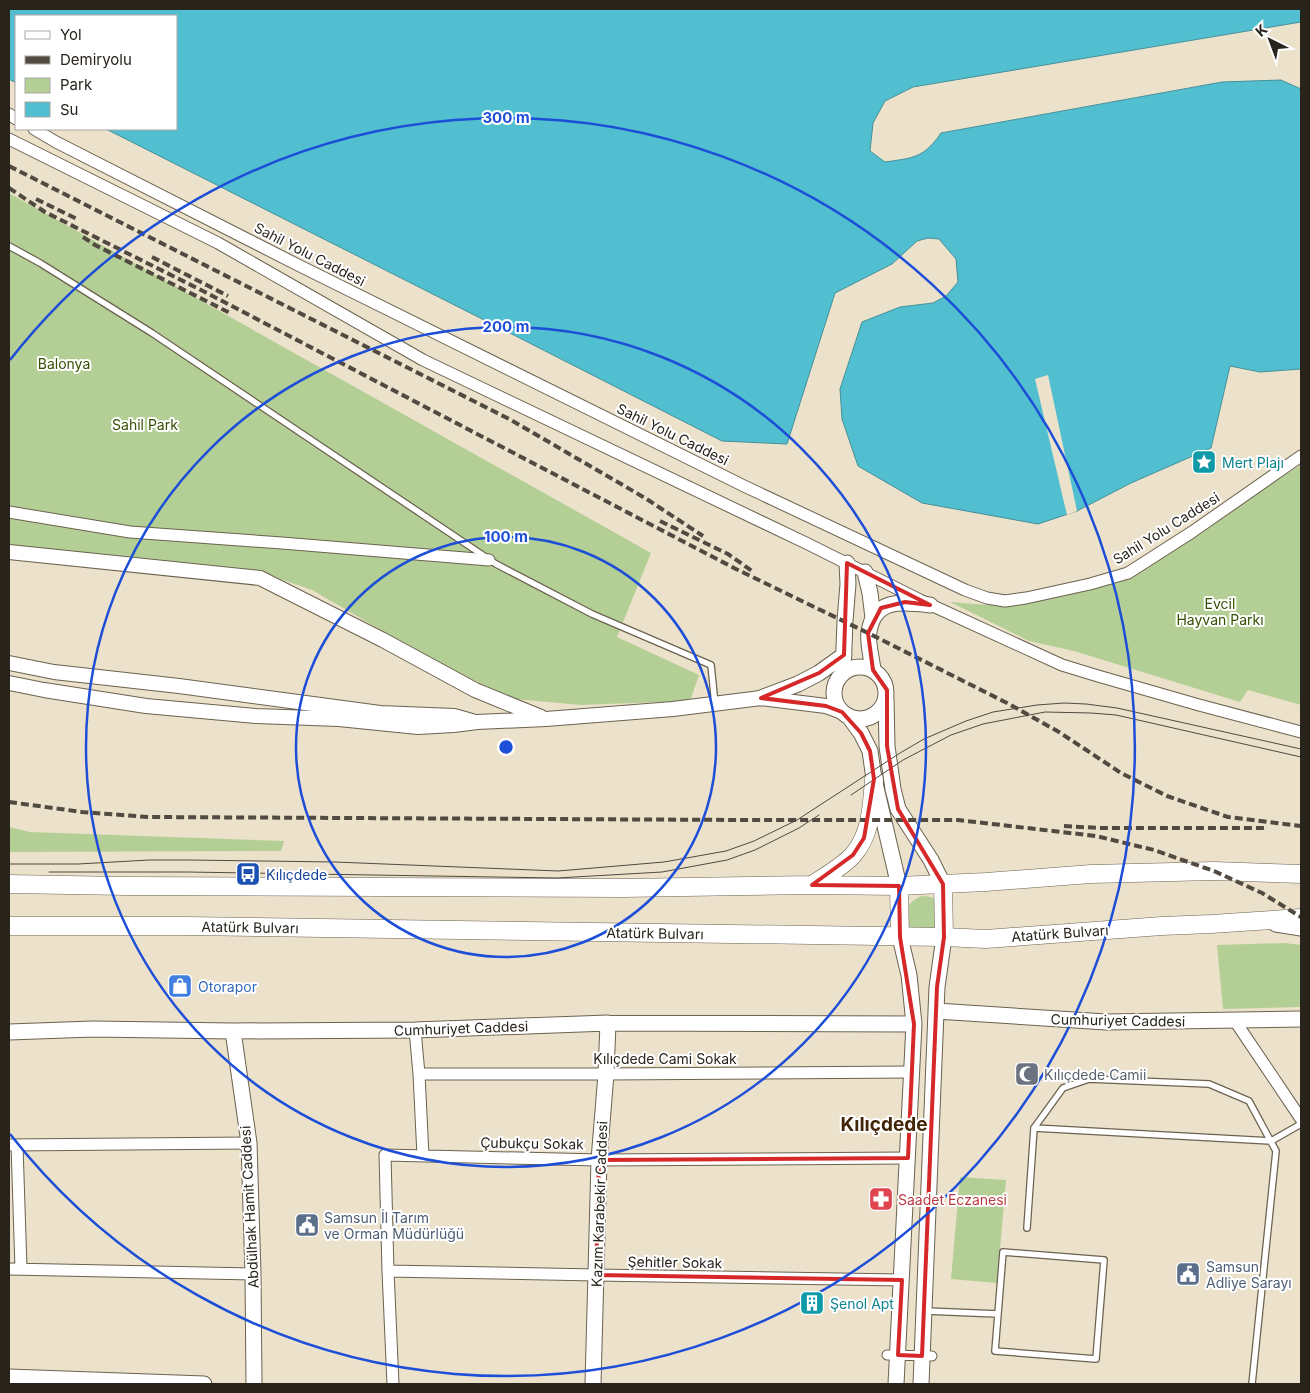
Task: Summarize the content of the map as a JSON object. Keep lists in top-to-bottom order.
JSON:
{
  "streets": {
    "main road": [
      "Atatürk Bulvarı",
      "Cumhuriyet Caddesi",
      "Kazım Karabekir Caddesi",
      "Abdülhak Hamit Caddesi"
    ],
    "street": [
      "Sahil Yolu Caddesi",
      "Kılıçdede Cami Sokak",
      "Çubukçu Sokak",
      "Şehitler Sokak"
    ]
  },
  "crossings": [
    ["Cumhuriyet Caddesi", "Kazım Karabekir Caddesi"],
    ["Cumhuriyet Caddesi", "Abdülhak Hamit Caddesi"],
    ["Kılıçdede Cami Sokak", "Kazım Karabekir Caddesi"],
    ["Çubukçu Sokak", "Kazım Karabekir Caddesi"],
    ["Çubukçu Sokak", "Şehitler Sokak"],
    ["Kazım Karabekir Caddesi", "Şehitler Sokak"]
  ],
  "districts": ["Kılıçdede"],
  "parks": ["Balonya", "Sahil Park", "Evcil Hayvan Parkı"],
  "places": {
    "place": ["Mert Plajı"],
    "bus stop": ["Kılıçdede"],
    "shop": ["Otorapor"],
    "mosque": ["Kılıçdede Camii"],
    "pharmacy": ["Saadet Eczanesi"],
    "public building": ["Samsun İl Tarım ve Orman Müdürlüğü", "Samsun Adliye Sarayı"],
    "building": ["Şenol Apt"]
  },
  "legend": [
    "Yol",
    "Demiryolu",
    "Park",
    "Su"
  ],
  "north": "top left",
  "rings": ["300 m", "200 m", "100 m"]
}
